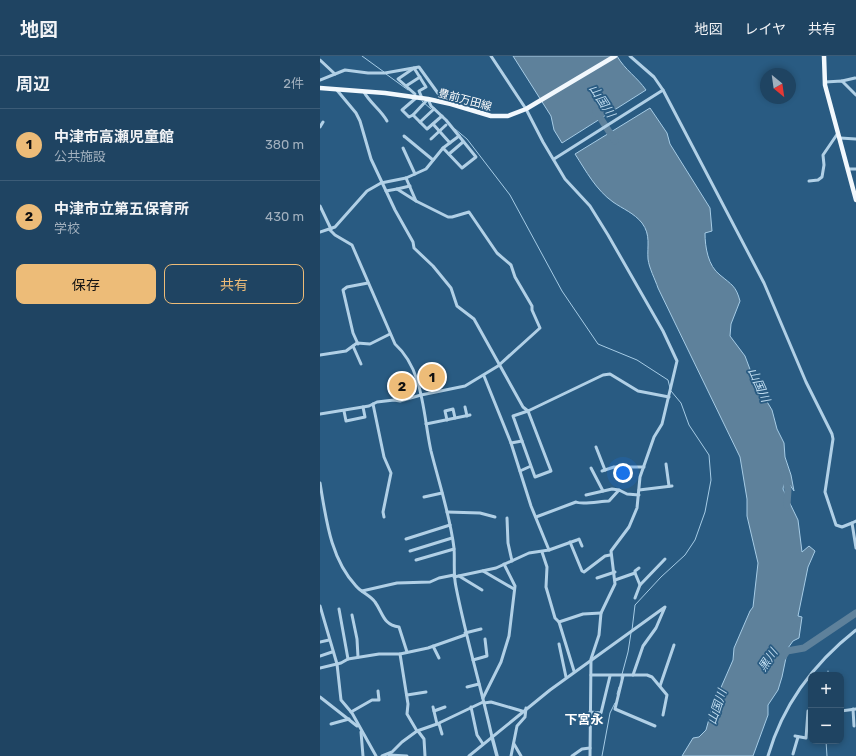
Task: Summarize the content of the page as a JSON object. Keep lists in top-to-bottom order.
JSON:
{
  "streets": {
    "main road": ["豊前万田線"]
  },
  "districts": ["下宮永"],
  "water": ["山国川", "黒川"],
  "north": "bottom right",
  "page": {
    "header": "地図",
    "nav": ["地図", "レイヤ", "共有"],
    "heading": ["周辺", "2件"],
    "list": [
      {
        "mark": "1",
        "name": "中津市高瀬児童館",
        "note": "公共施設",
        "value": "380 m"
      },
      {
        "mark": "2",
        "name": "中津市立第五保育所",
        "note": "学校",
        "value": "430 m"
      }
    ],
    "buttons": ["保存", "共有"],
    "pins": ["1", "2"],
    "map_buttons": ["+", "−"]
  }
}
